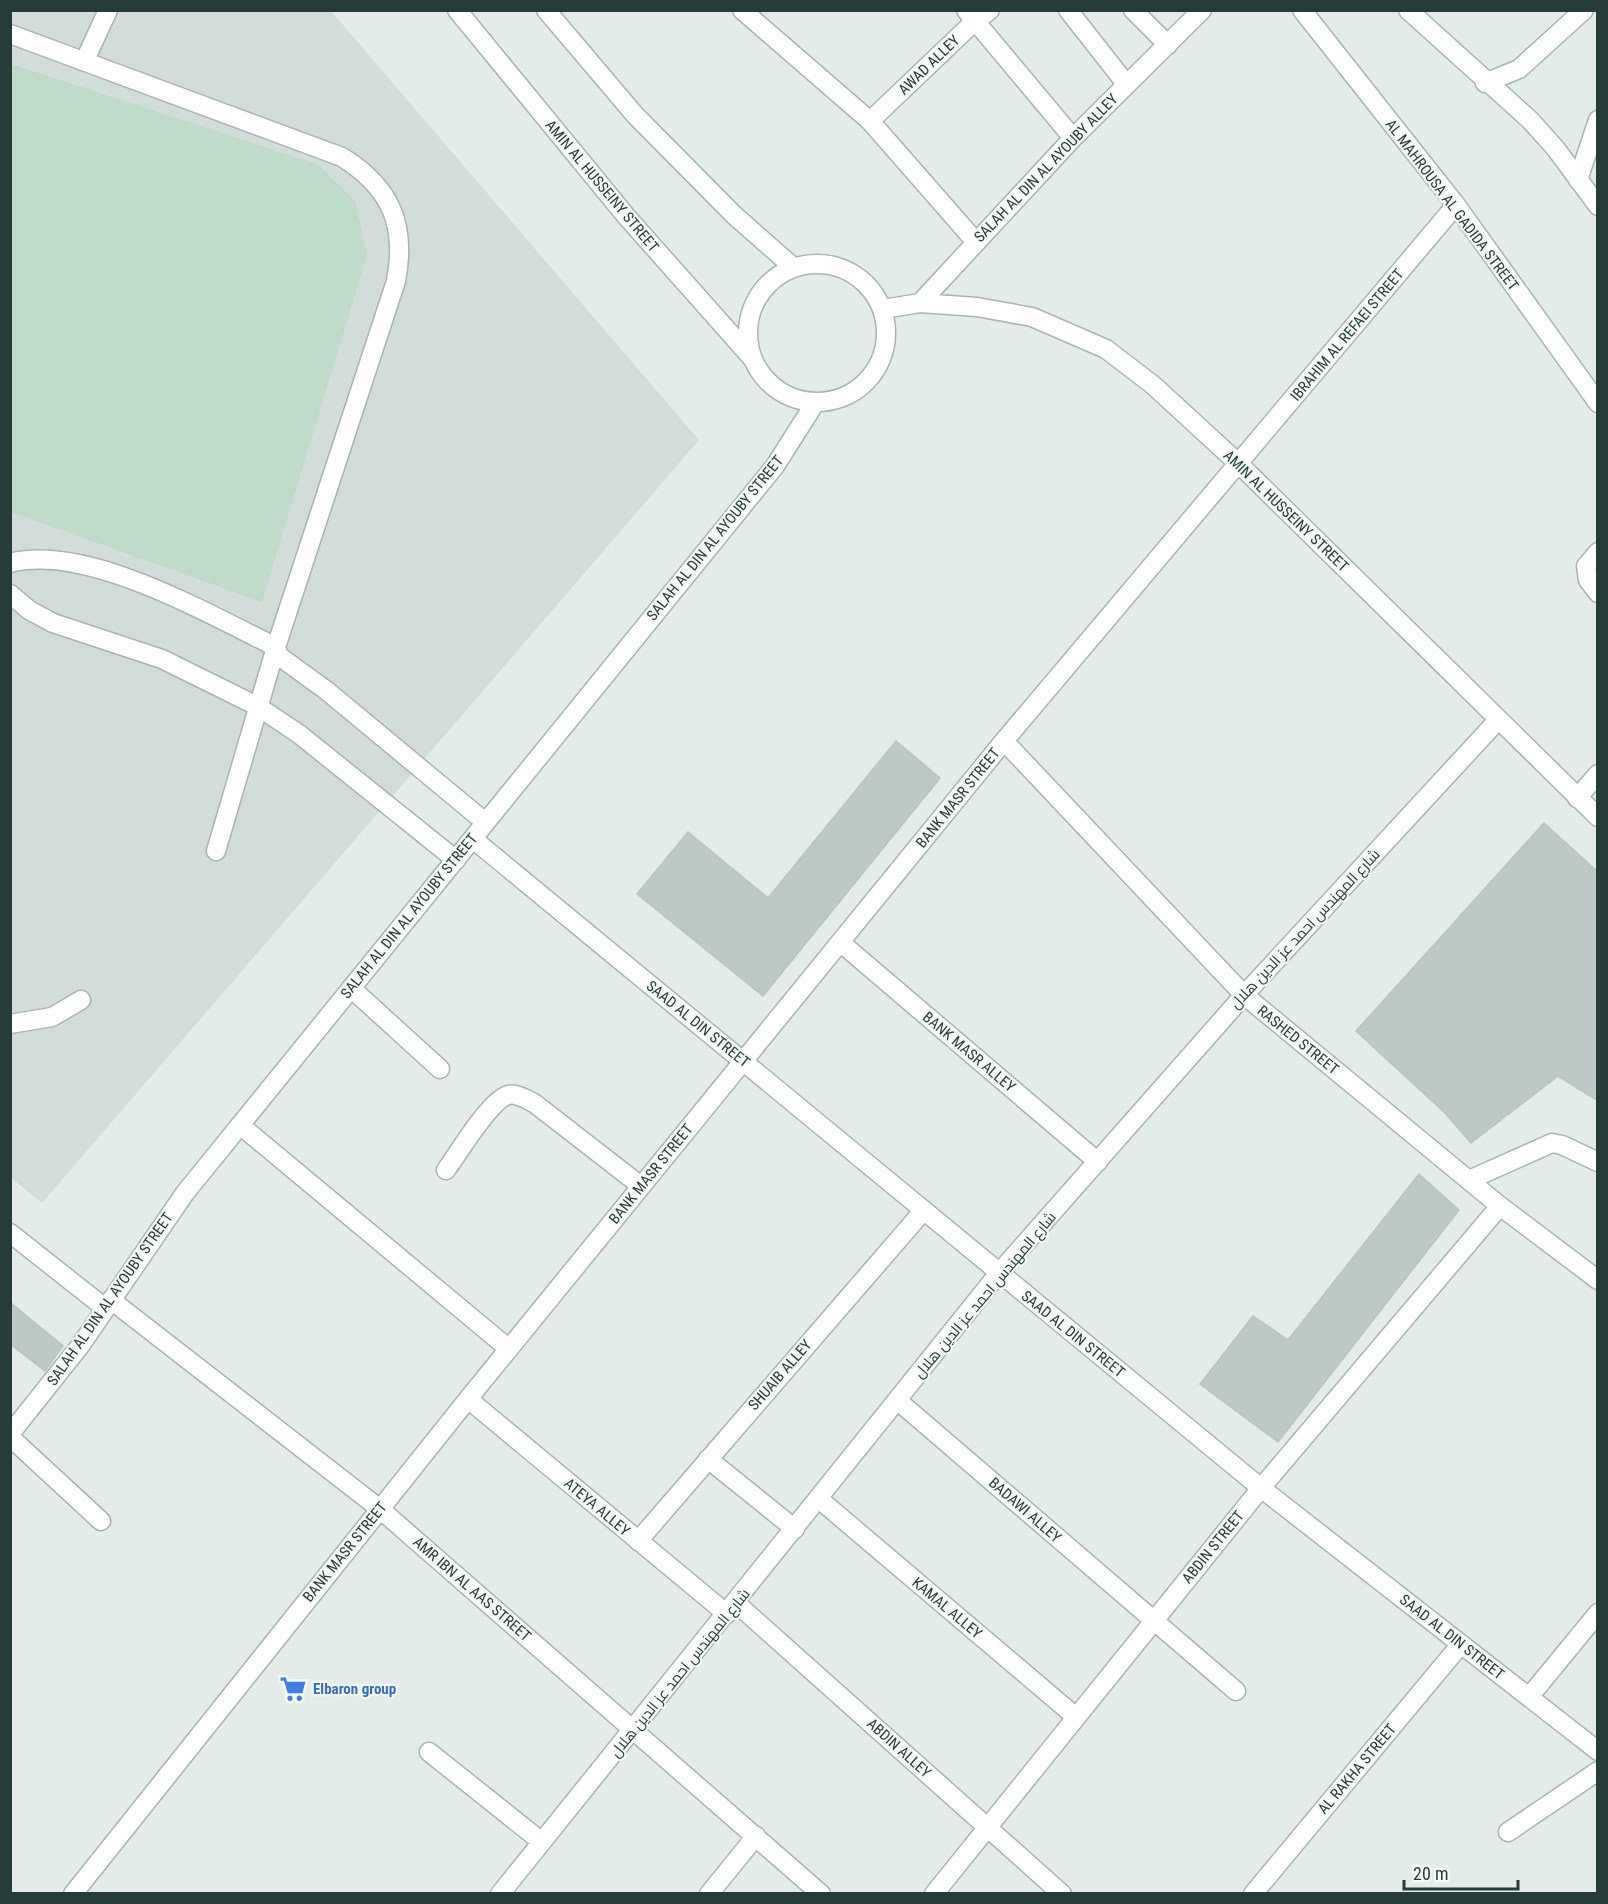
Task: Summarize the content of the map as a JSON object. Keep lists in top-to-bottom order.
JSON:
{
  "streets": {
    "street": [
      "AWAD ALLEY",
      "SALAH AL DIN AL AYOUBY ALLEY",
      "AMIN AL HUSSEINY STREET",
      "AL MAHROUSA AL GADIDA STREET",
      "IBRAHIM AL REFAEI STREET",
      "SALAH AL DIN AL AYOUBY STREET",
      "BANK MASR STREET",
      "شارع المهندس احمد عز الدين هلال",
      "SAAD AL DIN STREET",
      "RASHED STREET",
      "BANK MASR ALLEY",
      "SHUAIB ALLEY",
      "ATEYA ALLEY",
      "BADAWI ALLEY",
      "ABDIN STREET",
      "AMR IBN AL AAS STREET",
      "KAMAL ALLEY",
      "ABDIN ALLEY",
      "AL RAKHA STREET"
    ]
  },
  "crossings": [
    ["SALAH AL DIN AL AYOUBY ALLEY", "AMIN AL HUSSEINY STREET"],
    ["AMIN AL HUSSEINY STREET", "IBRAHIM AL REFAEI STREET"],
    ["AMIN AL HUSSEINY STREET", "SALAH AL DIN AL AYOUBY STREET"],
    ["AMIN AL HUSSEINY STREET", "BANK MASR STREET"],
    ["AMIN AL HUSSEINY STREET", "شارع المهندس احمد عز الدين هلال"],
    ["AL MAHROUSA AL GADIDA STREET", "IBRAHIM AL REFAEI STREET"],
    ["IBRAHIM AL REFAEI STREET", "BANK MASR STREET"],
    ["SALAH AL DIN AL AYOUBY STREET", "SAAD AL DIN STREET"],
    ["SALAH AL DIN AL AYOUBY STREET", "AMR IBN AL AAS STREET"],
    ["BANK MASR STREET", "SAAD AL DIN STREET"],
    ["BANK MASR STREET", "RASHED STREET"],
    ["BANK MASR STREET", "BANK MASR ALLEY"],
    ["BANK MASR STREET", "ATEYA ALLEY"],
    ["BANK MASR STREET", "AMR IBN AL AAS STREET"],
    ["شارع المهندس احمد عز الدين هلال", "SAAD AL DIN STREET"],
    ["شارع المهندس احمد عز الدين هلال", "RASHED STREET"],
    ["شارع المهندس احمد عز الدين هلال", "BANK MASR ALLEY"],
    ["شارع المهندس احمد عز الدين هلال", "ATEYA ALLEY"],
    ["شارع المهندس احمد عز الدين هلال", "BADAWI ALLEY"],
    ["شارع المهندس احمد عز الدين هلال", "AMR IBN AL AAS STREET"],
    ["شارع المهندس احمد عز الدين هلال", "KAMAL ALLEY"],
    ["شارع المهندس احمد عز الدين هلال", "ABDIN ALLEY"],
    ["SAAD AL DIN STREET", "SHUAIB ALLEY"],
    ["SAAD AL DIN STREET", "ABDIN STREET"],
    ["SAAD AL DIN STREET", "AL RAKHA STREET"],
    ["RASHED STREET", "ABDIN STREET"],
    ["SHUAIB ALLEY", "ATEYA ALLEY"],
    ["ATEYA ALLEY", "ABDIN ALLEY"],
    ["BADAWI ALLEY", "ABDIN STREET"],
    ["ABDIN STREET", "KAMAL ALLEY"],
    ["ABDIN STREET", "ABDIN ALLEY"]
  ],
  "places": {
    "supermarket": ["Elbaron group"]
  },
  "scale_bar": "20 m"
}
